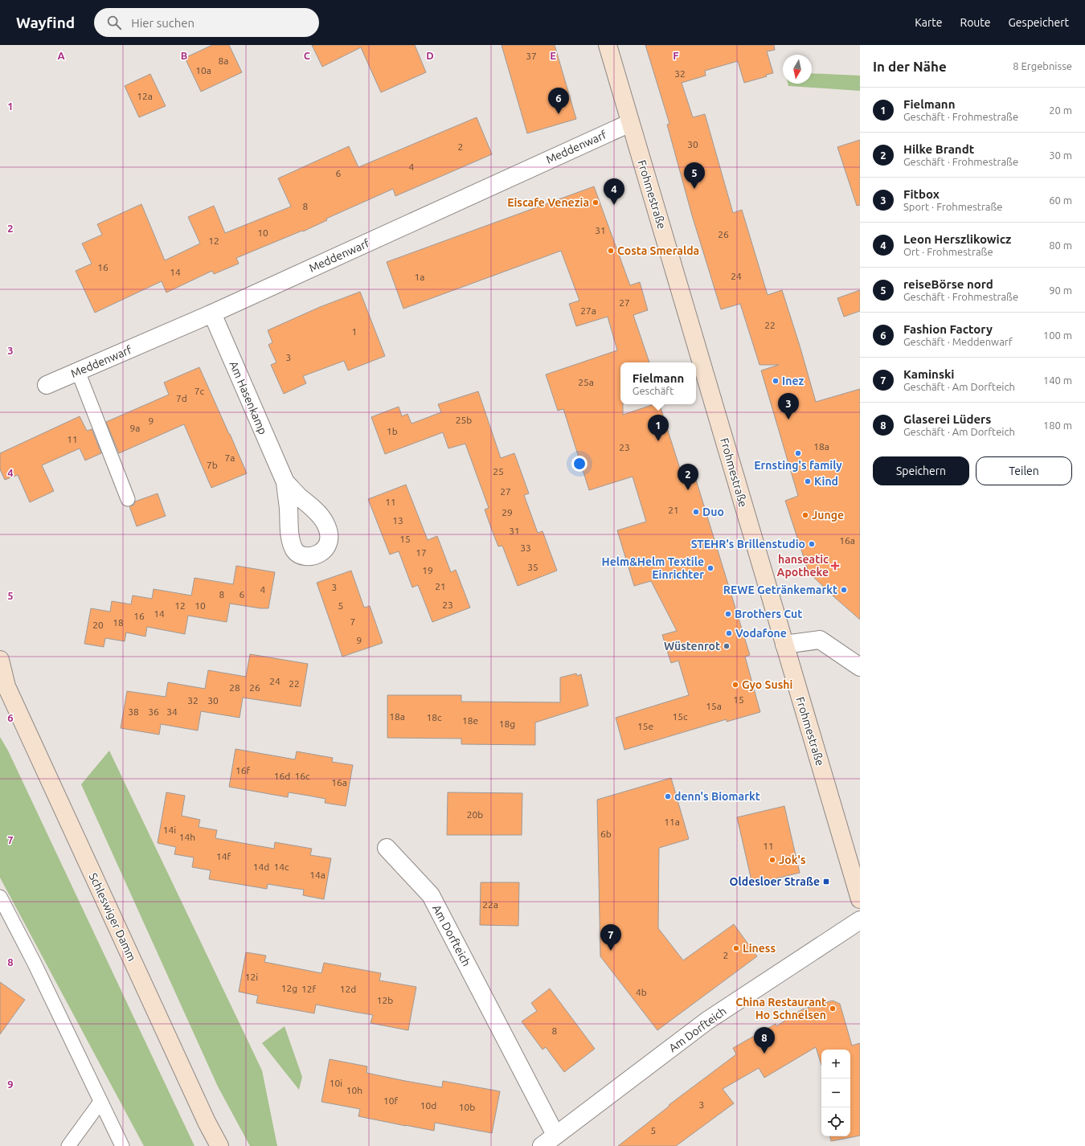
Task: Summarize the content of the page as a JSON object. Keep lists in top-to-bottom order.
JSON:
{
  "streets": {
    "street": [
      "Meddenwarf",
      "Frohmestraße",
      "Am Hasenkamp",
      "Schleswiger Damm",
      "Am Dorfteich"
    ]
  },
  "crossings": [
    ["Meddenwarf", "Frohmestraße"],
    ["Meddenwarf", "Am Hasenkamp"]
  ],
  "places": {
    "other": [
      "Eiscafe Venezia",
      "Costa Smeralda",
      "Inez",
      "Ernsting's family",
      "Kind",
      "Duo",
      "Junge",
      "STEHR's Brillenstudio",
      "Helm&Helm Textile Einrichter",
      "REWE Getränkemarkt",
      "Brothers Cut",
      "Vodafone",
      "Wüstenrot",
      "Gyo Sushi",
      "denn's Biomarkt",
      "Jok's",
      "Liness",
      "China Restaurant Ho Schnelsen"
    ],
    "health": ["hanseatic Apotheke"],
    "transit": ["Oldesloer Straße"]
  },
  "house_numbers": [
    "37",
    "8a",
    "10a",
    "32",
    "12a",
    "30",
    "2",
    "4",
    "6",
    "8",
    "31",
    "10",
    "26",
    "12",
    "16",
    "14",
    "24",
    "1a",
    "27",
    "27a",
    "22",
    "1",
    "3",
    "25a",
    "7c",
    "7d",
    "25b",
    "9",
    "9a",
    "1b",
    "11",
    "18a",
    "23",
    "7a",
    "7b",
    "25",
    "27",
    "11",
    "21",
    "29",
    "13",
    "31",
    "15",
    "16a",
    "33",
    "17",
    "35",
    "19",
    "21",
    "3",
    "4",
    "8",
    "6",
    "23",
    "12",
    "10",
    "5",
    "14",
    "16",
    "7",
    "18",
    "20",
    "9",
    "24",
    "22",
    "28",
    "26",
    "15",
    "32",
    "30",
    "15a",
    "38",
    "36",
    "34",
    "18a",
    "15c",
    "18c",
    "18e",
    "18g",
    "15e",
    "16f",
    "16d",
    "16c",
    "16a",
    "20b",
    "11a",
    "14i",
    "6b",
    "14h",
    "11",
    "14f",
    "14d",
    "14c",
    "14a",
    "22a",
    "2",
    "12i",
    "12g",
    "12f",
    "12d",
    "4b",
    "12b",
    "8",
    "10i",
    "10h",
    "10f",
    "3",
    "10d",
    "10b",
    "5"
  ],
  "north": "bottom",
  "page": {
    "header": "Wayfind",
    "search": "Hier suchen",
    "nav": ["Karte", "Route", "Gespeichert"],
    "heading": ["In der Nähe", "8 Ergebnisse"],
    "list": [
      {
        "mark": "1",
        "name": "Fielmann",
        "note": "Geschäft · Frohmestraße",
        "value": "20 m"
      },
      {
        "mark": "2",
        "name": "Hilke Brandt",
        "note": "Geschäft · Frohmestraße",
        "value": "30 m"
      },
      {
        "mark": "3",
        "name": "Fitbox",
        "note": "Sport · Frohmestraße",
        "value": "60 m"
      },
      {
        "mark": "4",
        "name": "Leon Herszlikowicz",
        "note": "Ort · Frohmestraße",
        "value": "80 m"
      },
      {
        "mark": "5",
        "name": "reiseBörse nord",
        "note": "Geschäft · Frohmestraße",
        "value": "90 m"
      },
      {
        "mark": "6",
        "name": "Fashion Factory",
        "note": "Geschäft · Meddenwarf",
        "value": "100 m"
      },
      {
        "mark": "7",
        "name": "Kaminski",
        "note": "Geschäft · Am Dorfteich",
        "value": "140 m"
      },
      {
        "mark": "8",
        "name": "Glaserei Lüders",
        "note": "Geschäft · Am Dorfteich",
        "value": "180 m"
      }
    ],
    "pins": [
      "6",
      "5",
      "4",
      "3",
      "1",
      "2",
      "7",
      "8"
    ],
    "popup": ["Fielmann", "Geschäft"],
    "buttons": ["Speichern", "Teilen"],
    "map_buttons": ["+", "−"]
  },
  "grid": {
    "columns": [
      "A",
      "B",
      "C",
      "D",
      "E",
      "F"
    ],
    "rows": [
      "1",
      "2",
      "3",
      "4",
      "5",
      "6",
      "7",
      "8",
      "9"
    ]
  }
}
